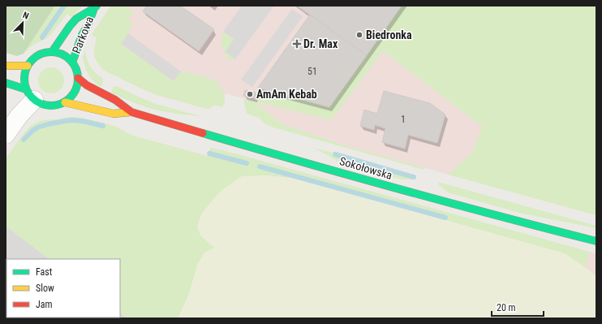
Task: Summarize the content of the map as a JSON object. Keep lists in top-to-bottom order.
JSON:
{
  "streets": {
    "street": ["Parkowa", "Sokołowska"]
  },
  "crossings": [
    ["Parkowa", "Sokołowska"]
  ],
  "places": {
    "other": ["Biedronka", "AmAm Kebab"],
    "health": ["Dr. Max"]
  },
  "house_numbers": ["51", "1"],
  "legend": ["Fast", "Slow", "Jam"],
  "scale_bar": "20 m",
  "north": "top right"
}
